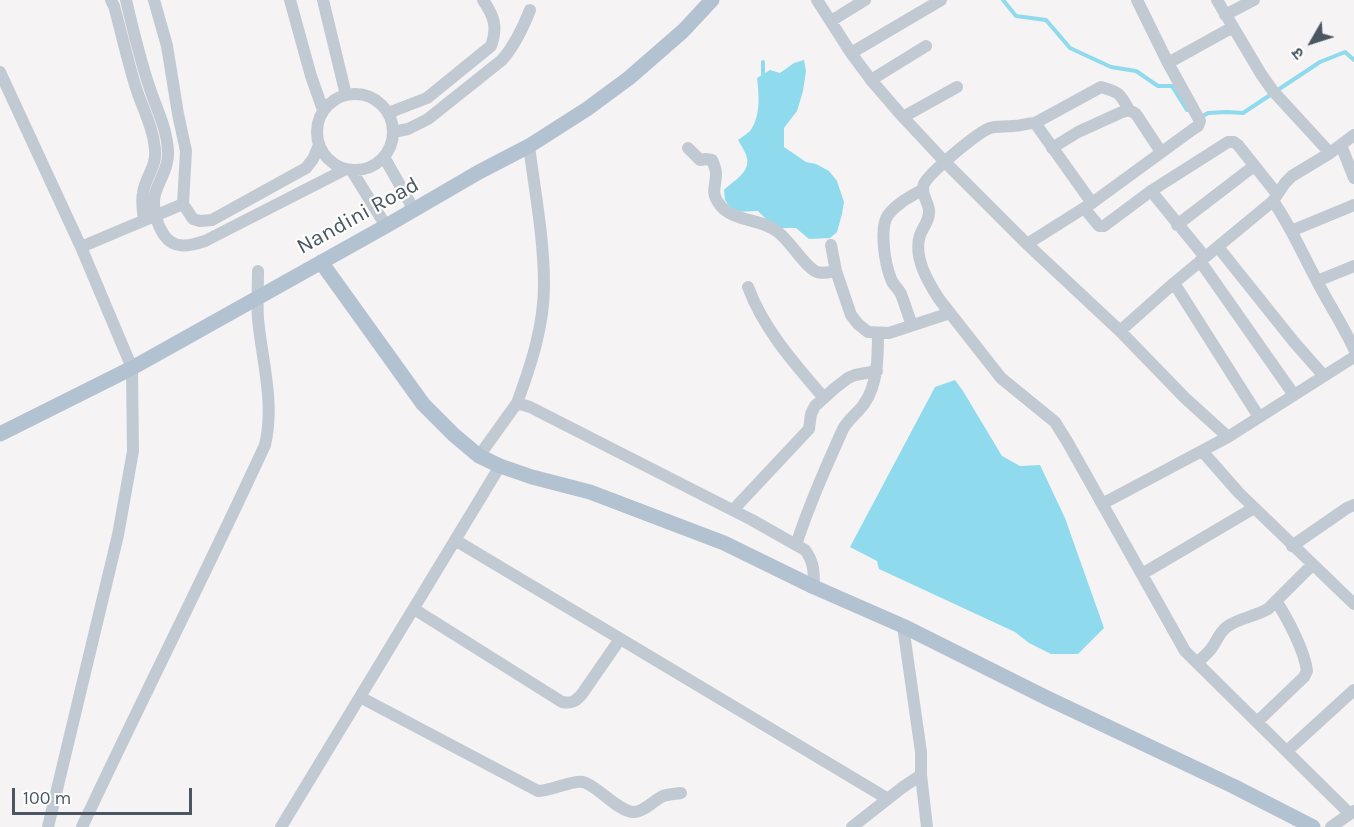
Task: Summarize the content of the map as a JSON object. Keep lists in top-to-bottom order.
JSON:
{
  "streets": {
    "main road": ["Nandini Road"]
  },
  "scale_bar": "100 m",
  "north": "bottom left"
}
